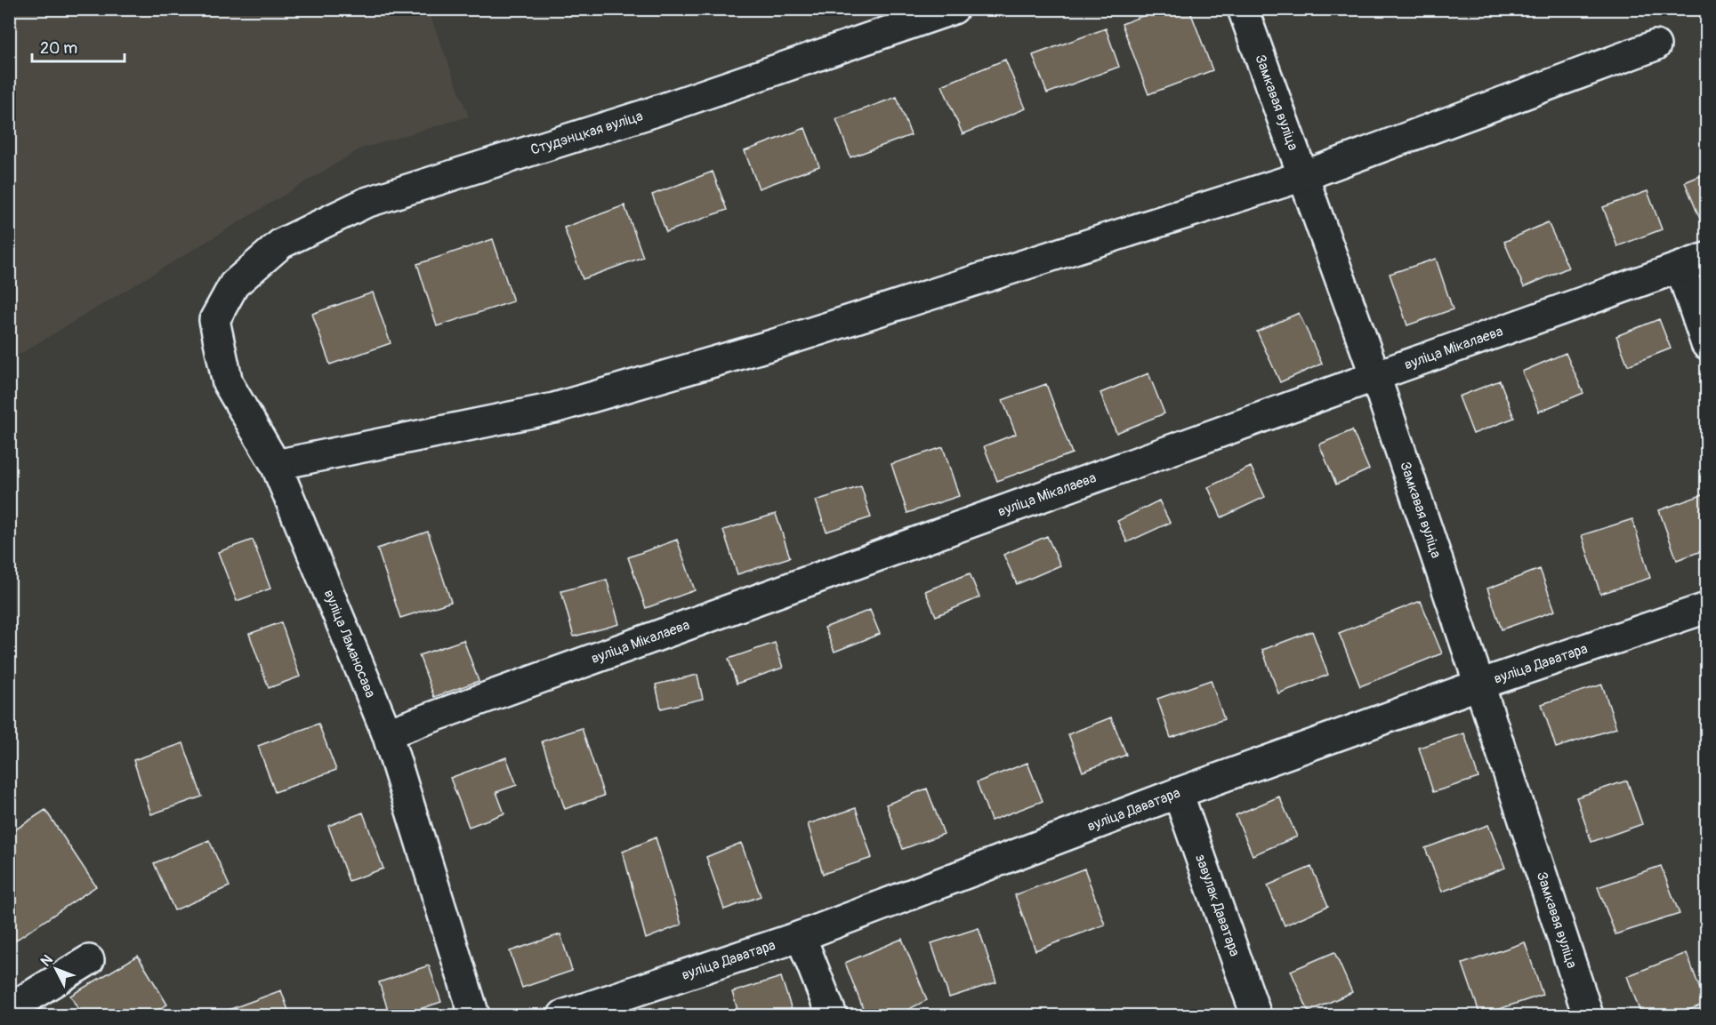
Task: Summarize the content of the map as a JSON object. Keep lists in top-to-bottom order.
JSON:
{
  "streets": {
    "street": [
      "Замкавая вуліца",
      "Студэнцкая вуліца",
      "вуліца Мікалаева",
      "вуліца Ламаносава",
      "вуліца Даватара",
      "завулак Даватара"
    ]
  },
  "crossings": [
    ["Замкавая вуліца", "вуліца Мікалаева"],
    ["Замкавая вуліца", "вуліца Даватара"],
    ["Студэнцкая вуліца", "вуліца Ламаносава"],
    ["вуліца Мікалаева", "вуліца Ламаносава"],
    ["вуліца Даватара", "завулак Даватара"]
  ],
  "scale_bar": "20 m",
  "north": "top left"
}
